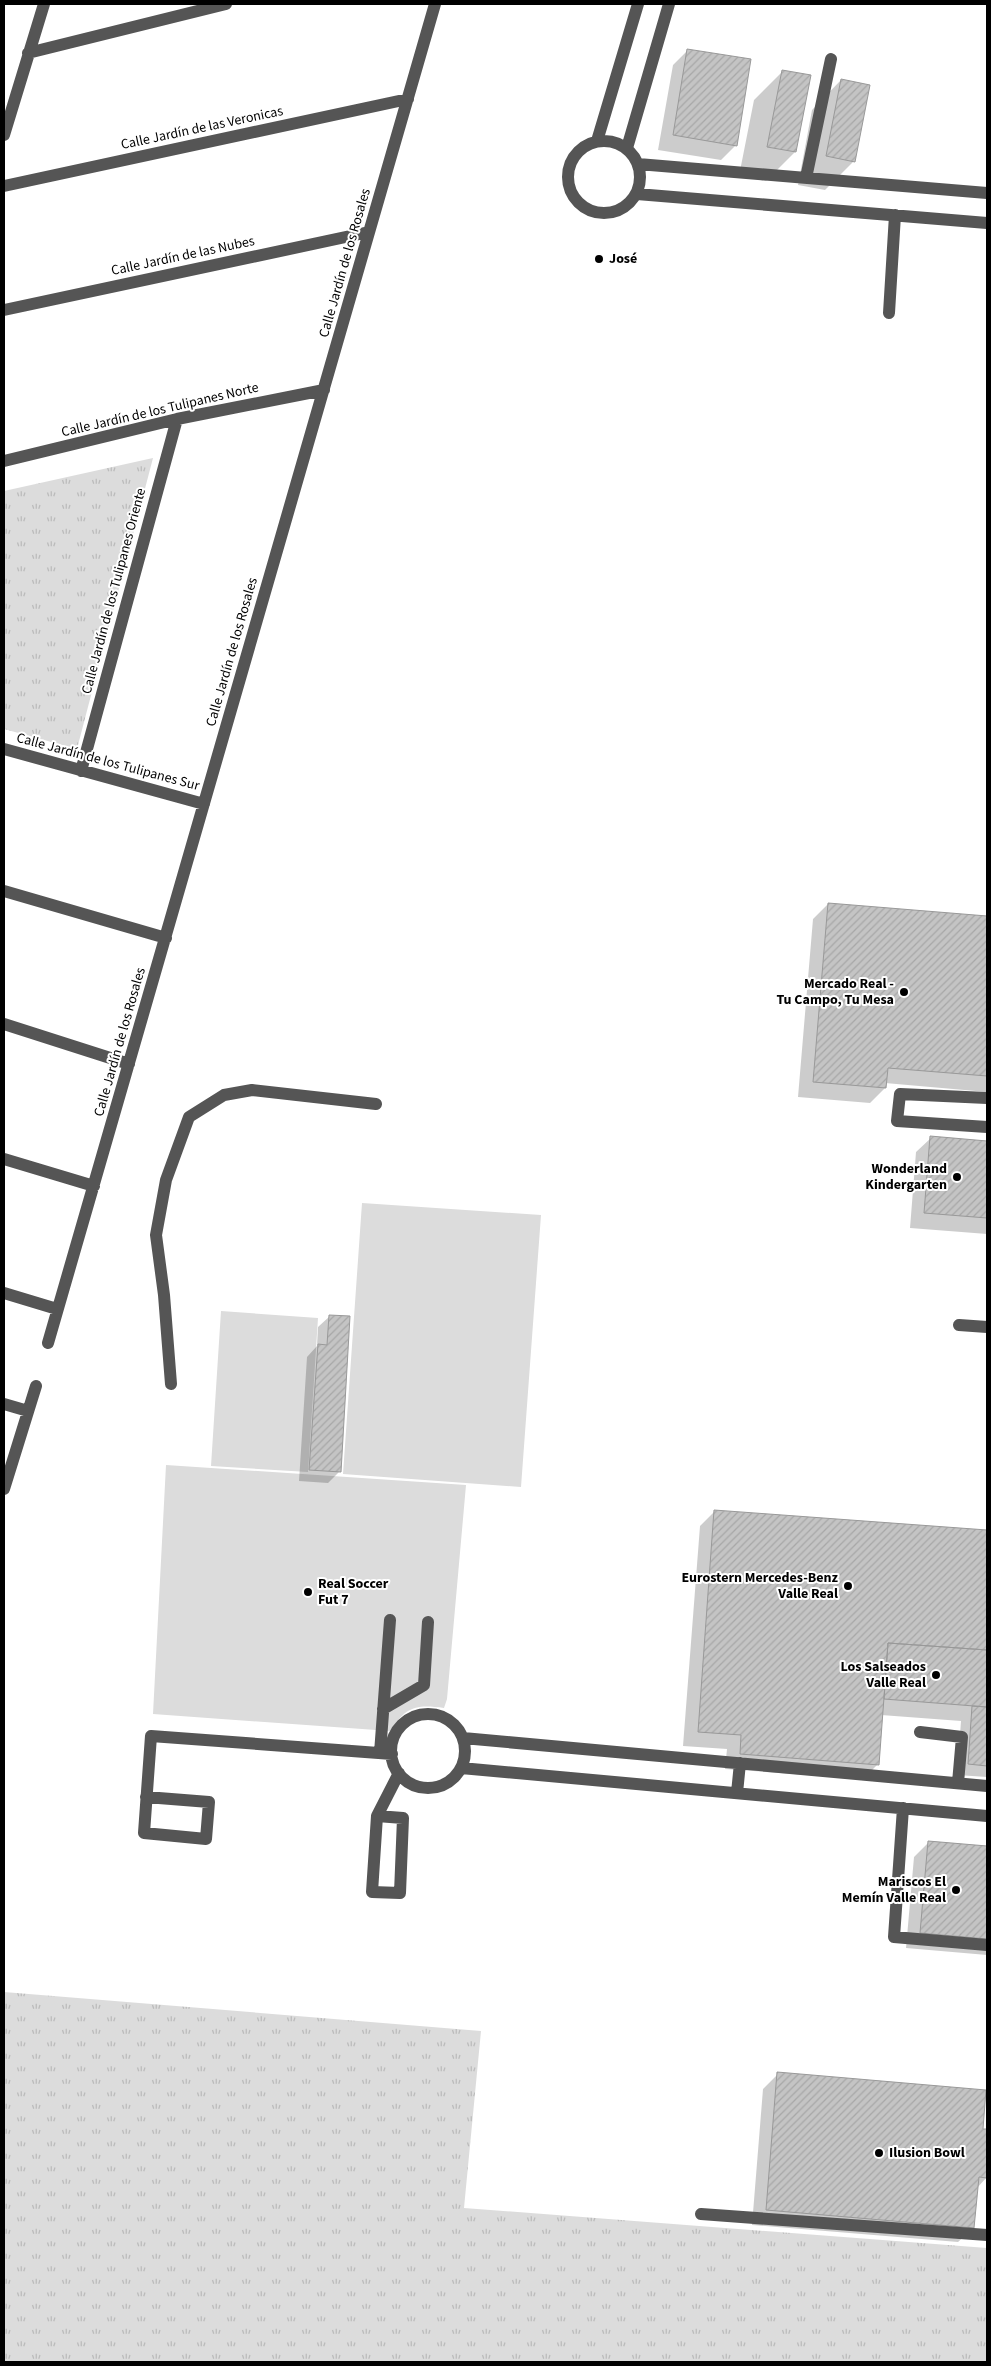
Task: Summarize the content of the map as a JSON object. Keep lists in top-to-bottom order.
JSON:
{
  "streets": {
    "street": [
      "Calle Jardín de las Veronicas",
      "Calle Jardín de las Nubes",
      "Calle Jardín de los Rosales",
      "Calle Jardín de los Tulipanes Norte",
      "Calle Jardín de los Tulipanes Oriente",
      "Calle Jardín de los Tulipanes Sur"
    ]
  },
  "crossings": [
    ["Calle Jardín de las Veronicas", "Calle Jardín de los Rosales"],
    ["Calle Jardín de las Nubes", "Calle Jardín de los Rosales"],
    ["Calle Jardín de los Rosales", "Calle Jardín de los Tulipanes Norte"],
    ["Calle Jardín de los Rosales", "Calle Jardín de los Tulipanes Sur"],
    ["Calle Jardín de los Tulipanes Norte", "Calle Jardín de los Tulipanes Oriente"],
    ["Calle Jardín de los Tulipanes Oriente", "Calle Jardín de los Tulipanes Sur"]
  ],
  "places": [
    "José",
    "Mercado Real - Tu Campo, Tu Mesa",
    "Wonderland Kindergarten",
    "Eurostern Mercedes-Benz Valle Real",
    "Real Soccer Fut 7",
    "Los Salseados Valle Real",
    "Mariscos El Memín Valle Real",
    "Ilusion Bowl"
  ]
}
